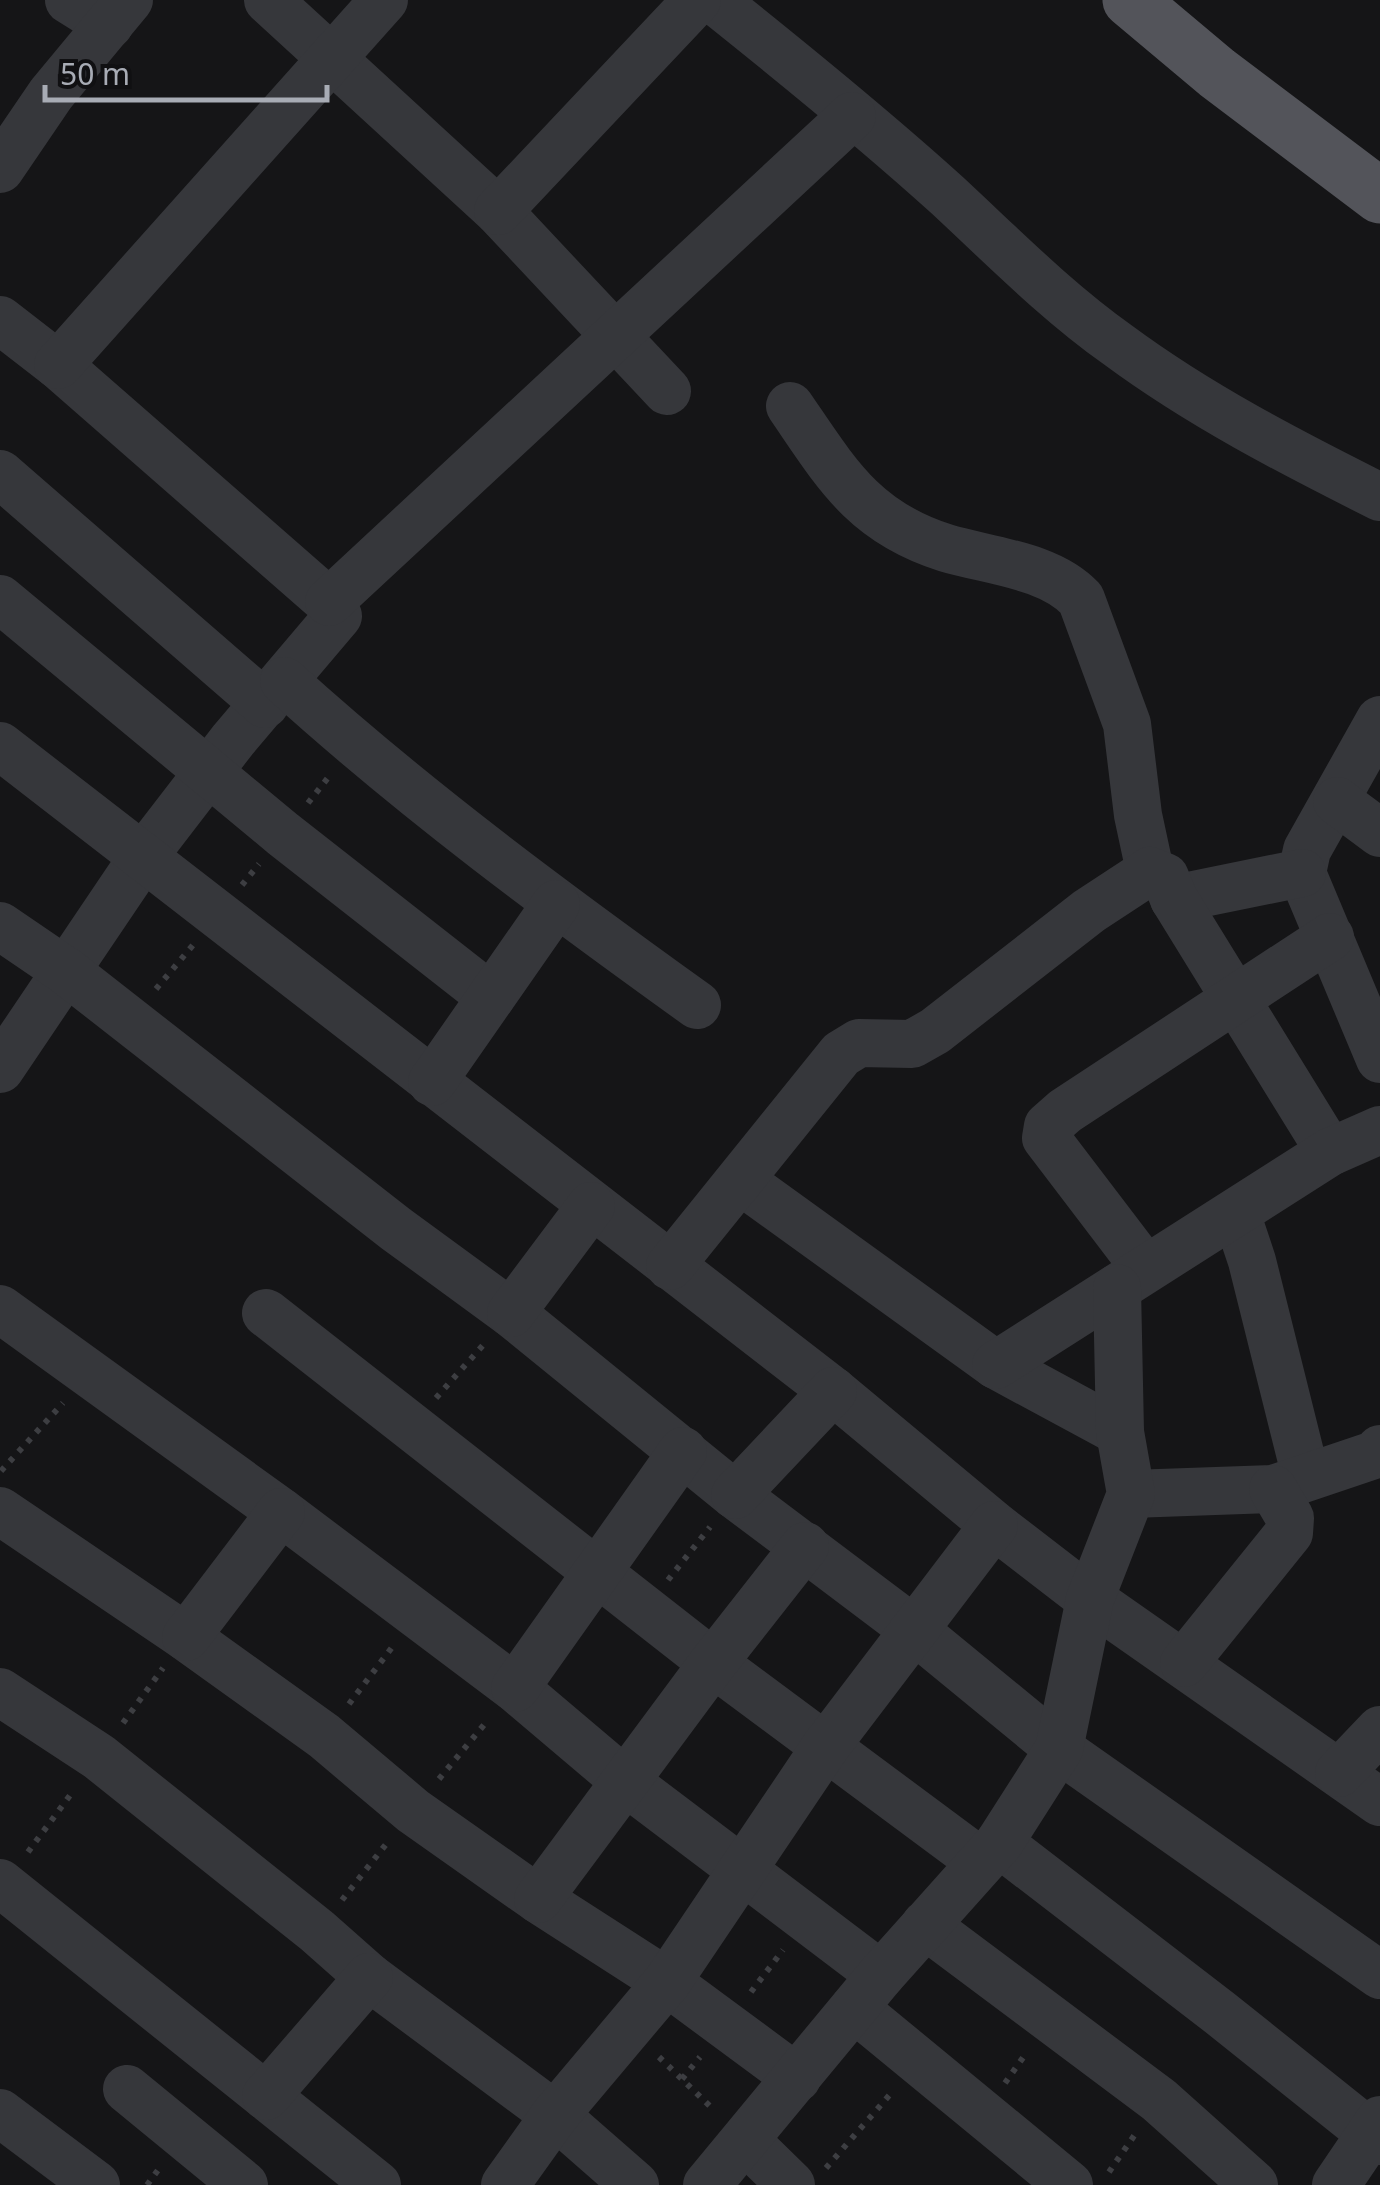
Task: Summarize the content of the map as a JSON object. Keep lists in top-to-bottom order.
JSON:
{
  "scale_bar": "50 m"
}
